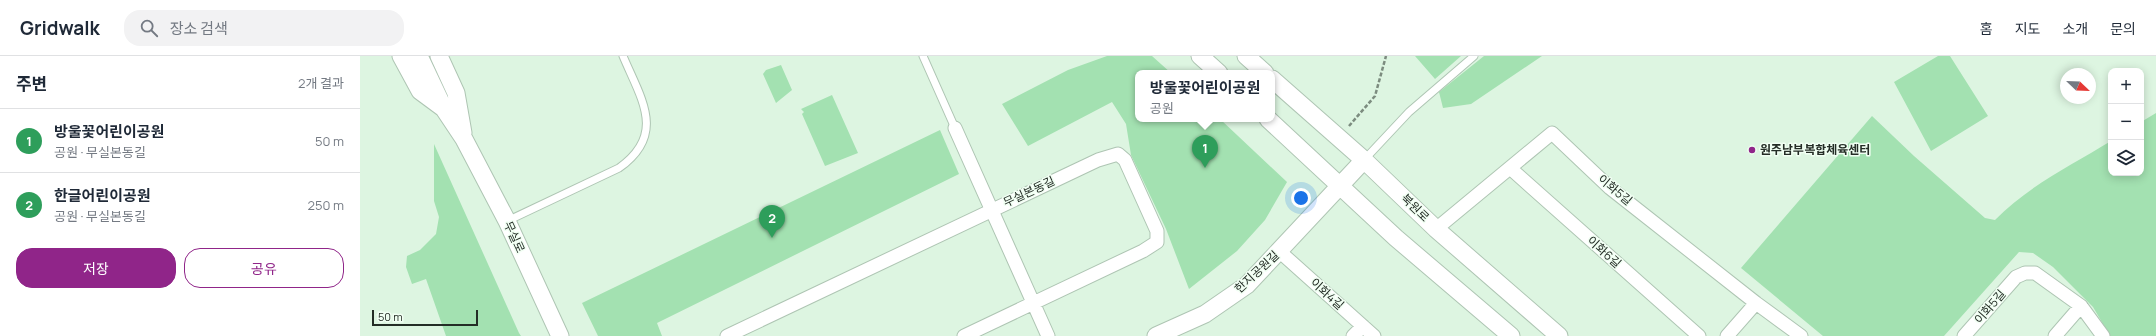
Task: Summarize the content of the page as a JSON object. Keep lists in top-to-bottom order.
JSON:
{
  "streets": {
    "street": [
      "이화5길",
      "무실본동길",
      "북원로",
      "무실로",
      "이화6길",
      "한지공원길",
      "이화4길"
    ]
  },
  "crossings": [
    ["이화5길", "북원로"],
    ["이화5길", "이화6길"],
    ["북원로", "한지공원길"],
    ["한지공원길", "이화4길"]
  ],
  "places": ["원주남부복합체육센터"],
  "scale_bar": "50 m",
  "north": "bottom right",
  "page": {
    "header": "Gridwalk",
    "search": "장소 검색",
    "nav": [
      "홈",
      "지도",
      "소개",
      "문의"
    ],
    "heading": ["주변", "2개 결과"],
    "map_buttons": ["+", "−"],
    "popup": ["방울꽃어린이공원", "공원"],
    "list": [
      {
        "mark": "1",
        "name": "방울꽃어린이공원",
        "note": "공원 · 무실본동길",
        "value": "50 m"
      },
      {
        "mark": "2",
        "name": "한글어린이공원",
        "note": "공원 · 무실본동길",
        "value": "250 m"
      }
    ],
    "pins": ["1", "2"],
    "buttons": ["저장", "공유"],
    "scale": "50 m"
  }
}
